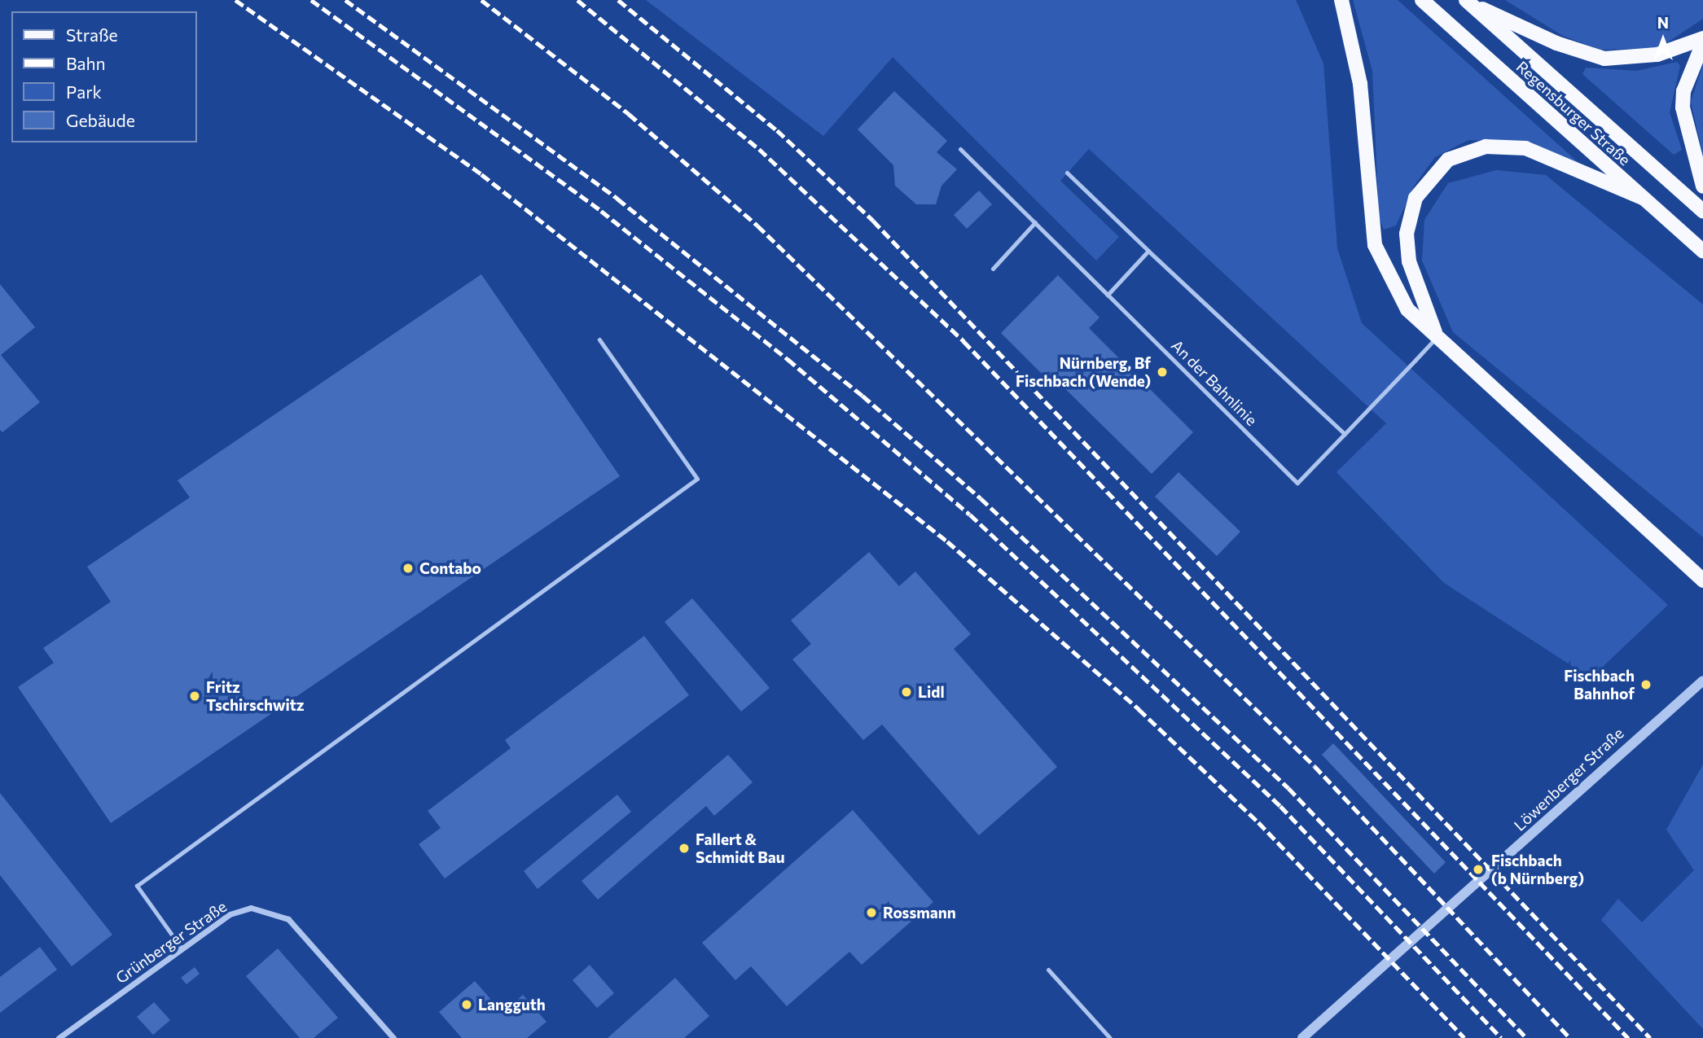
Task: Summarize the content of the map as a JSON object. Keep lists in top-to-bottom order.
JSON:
{
  "streets": {
    "main road": ["Regensburger Straße"],
    "street": ["Löwenberger Straße", "Grünberger Straße"],
    "lane": ["An der Bahnlinie"]
  },
  "places": [
    "Nürnberg, Bf Fischbach (Wende)",
    "Contabo",
    "Fischbach Bahnhof",
    "Lidl",
    "Fritz Tschirschwitz",
    "Fallert & Schmidt Bau",
    "Fischbach (b Nürnberg)",
    "Rossmann",
    "Langguth"
  ],
  "legend": [
    "Straße",
    "Bahn",
    "Park",
    "Gebäude"
  ],
  "north": "top"
}
